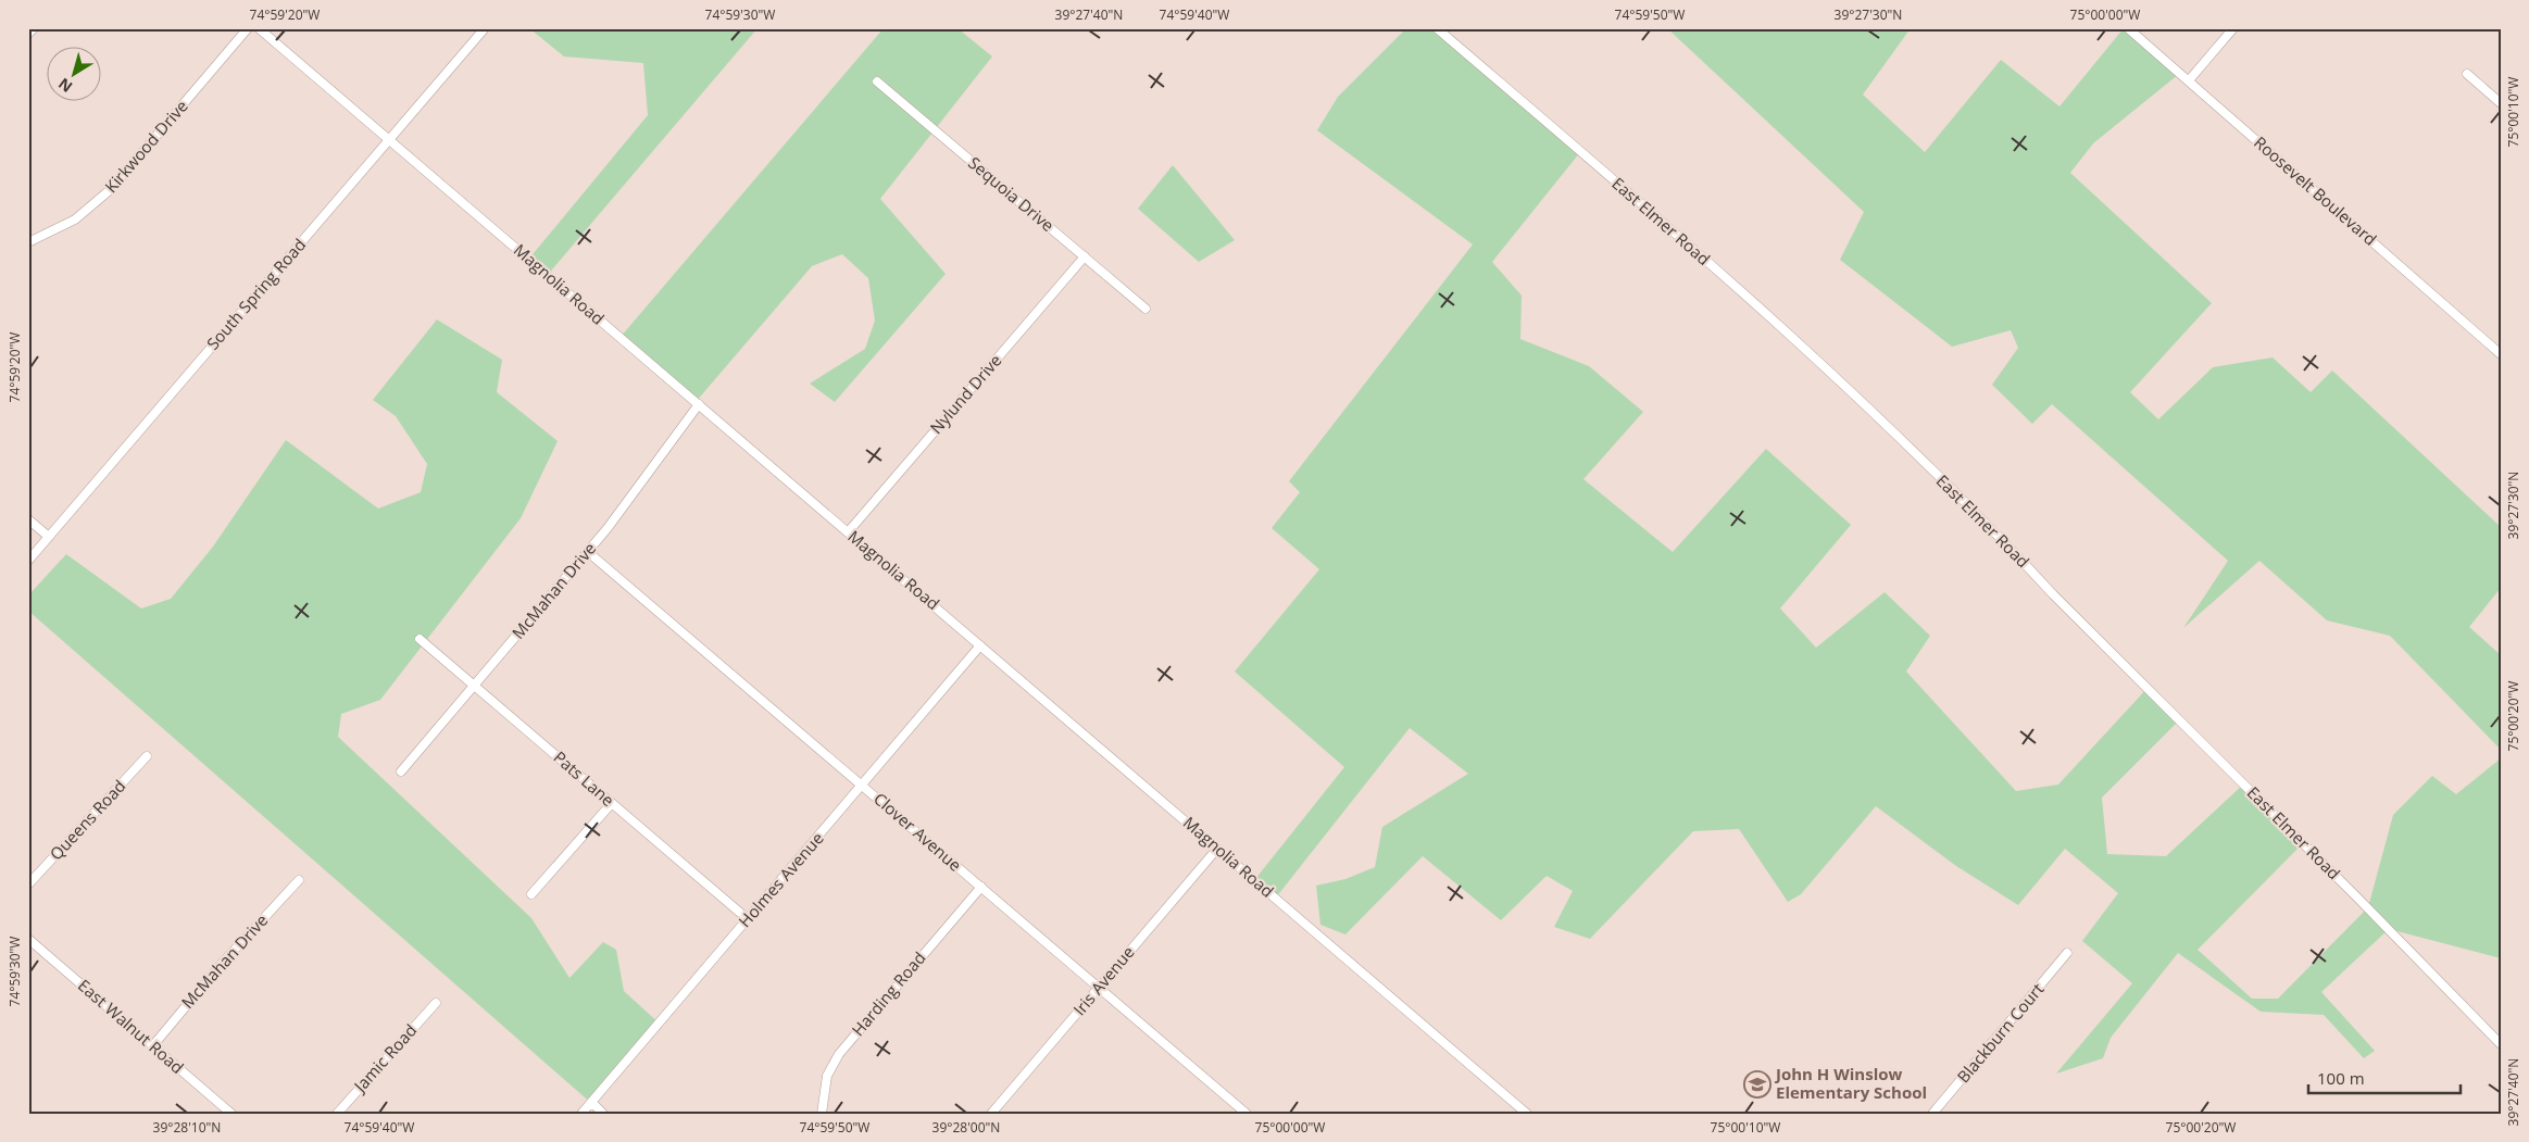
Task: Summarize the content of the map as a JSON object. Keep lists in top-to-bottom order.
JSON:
{
  "streets": {
    "street": [
      "Kirkwood Drive",
      "Roosevelt Boulevard",
      "Sequoia Drive",
      "East Elmer Road",
      "Magnolia Road",
      "South Spring Road",
      "Nylund Drive",
      "McMahan Drive",
      "Pats Lane",
      "Queens Road",
      "Clover Avenue",
      "Holmes Avenue",
      "Iris Avenue",
      "Harding Road",
      "East Walnut Road",
      "Blackburn Court",
      "Jamic Road"
    ]
  },
  "crossings": [
    ["Sequoia Drive", "Nylund Drive"],
    ["Magnolia Road", "South Spring Road"],
    ["Magnolia Road", "Nylund Drive"],
    ["Magnolia Road", "McMahan Drive"],
    ["Magnolia Road", "Holmes Avenue"],
    ["Magnolia Road", "Iris Avenue"],
    ["McMahan Drive", "Pats Lane"],
    ["McMahan Drive", "Clover Avenue"],
    ["McMahan Drive", "East Walnut Road"],
    ["Pats Lane", "Holmes Avenue"],
    ["Clover Avenue", "Holmes Avenue"],
    ["Clover Avenue", "Iris Avenue"],
    ["Clover Avenue", "Harding Road"]
  ],
  "places": {
    "school or university": ["John H Winslow Elementary School"]
  },
  "scale_bar": "100 m",
  "north": "bottom left",
  "coordinates": [
    "74°59'20\"W",
    "74°59'30\"W",
    "39°27'40\"N",
    "74°59'40\"W",
    "74°59'50\"W",
    "39°27'30\"N",
    "75°00'00\"W",
    "75°00'10\"W",
    "75°00'20\"W",
    "39°28'10\"N",
    "39°28'00\"N"
  ]
}
